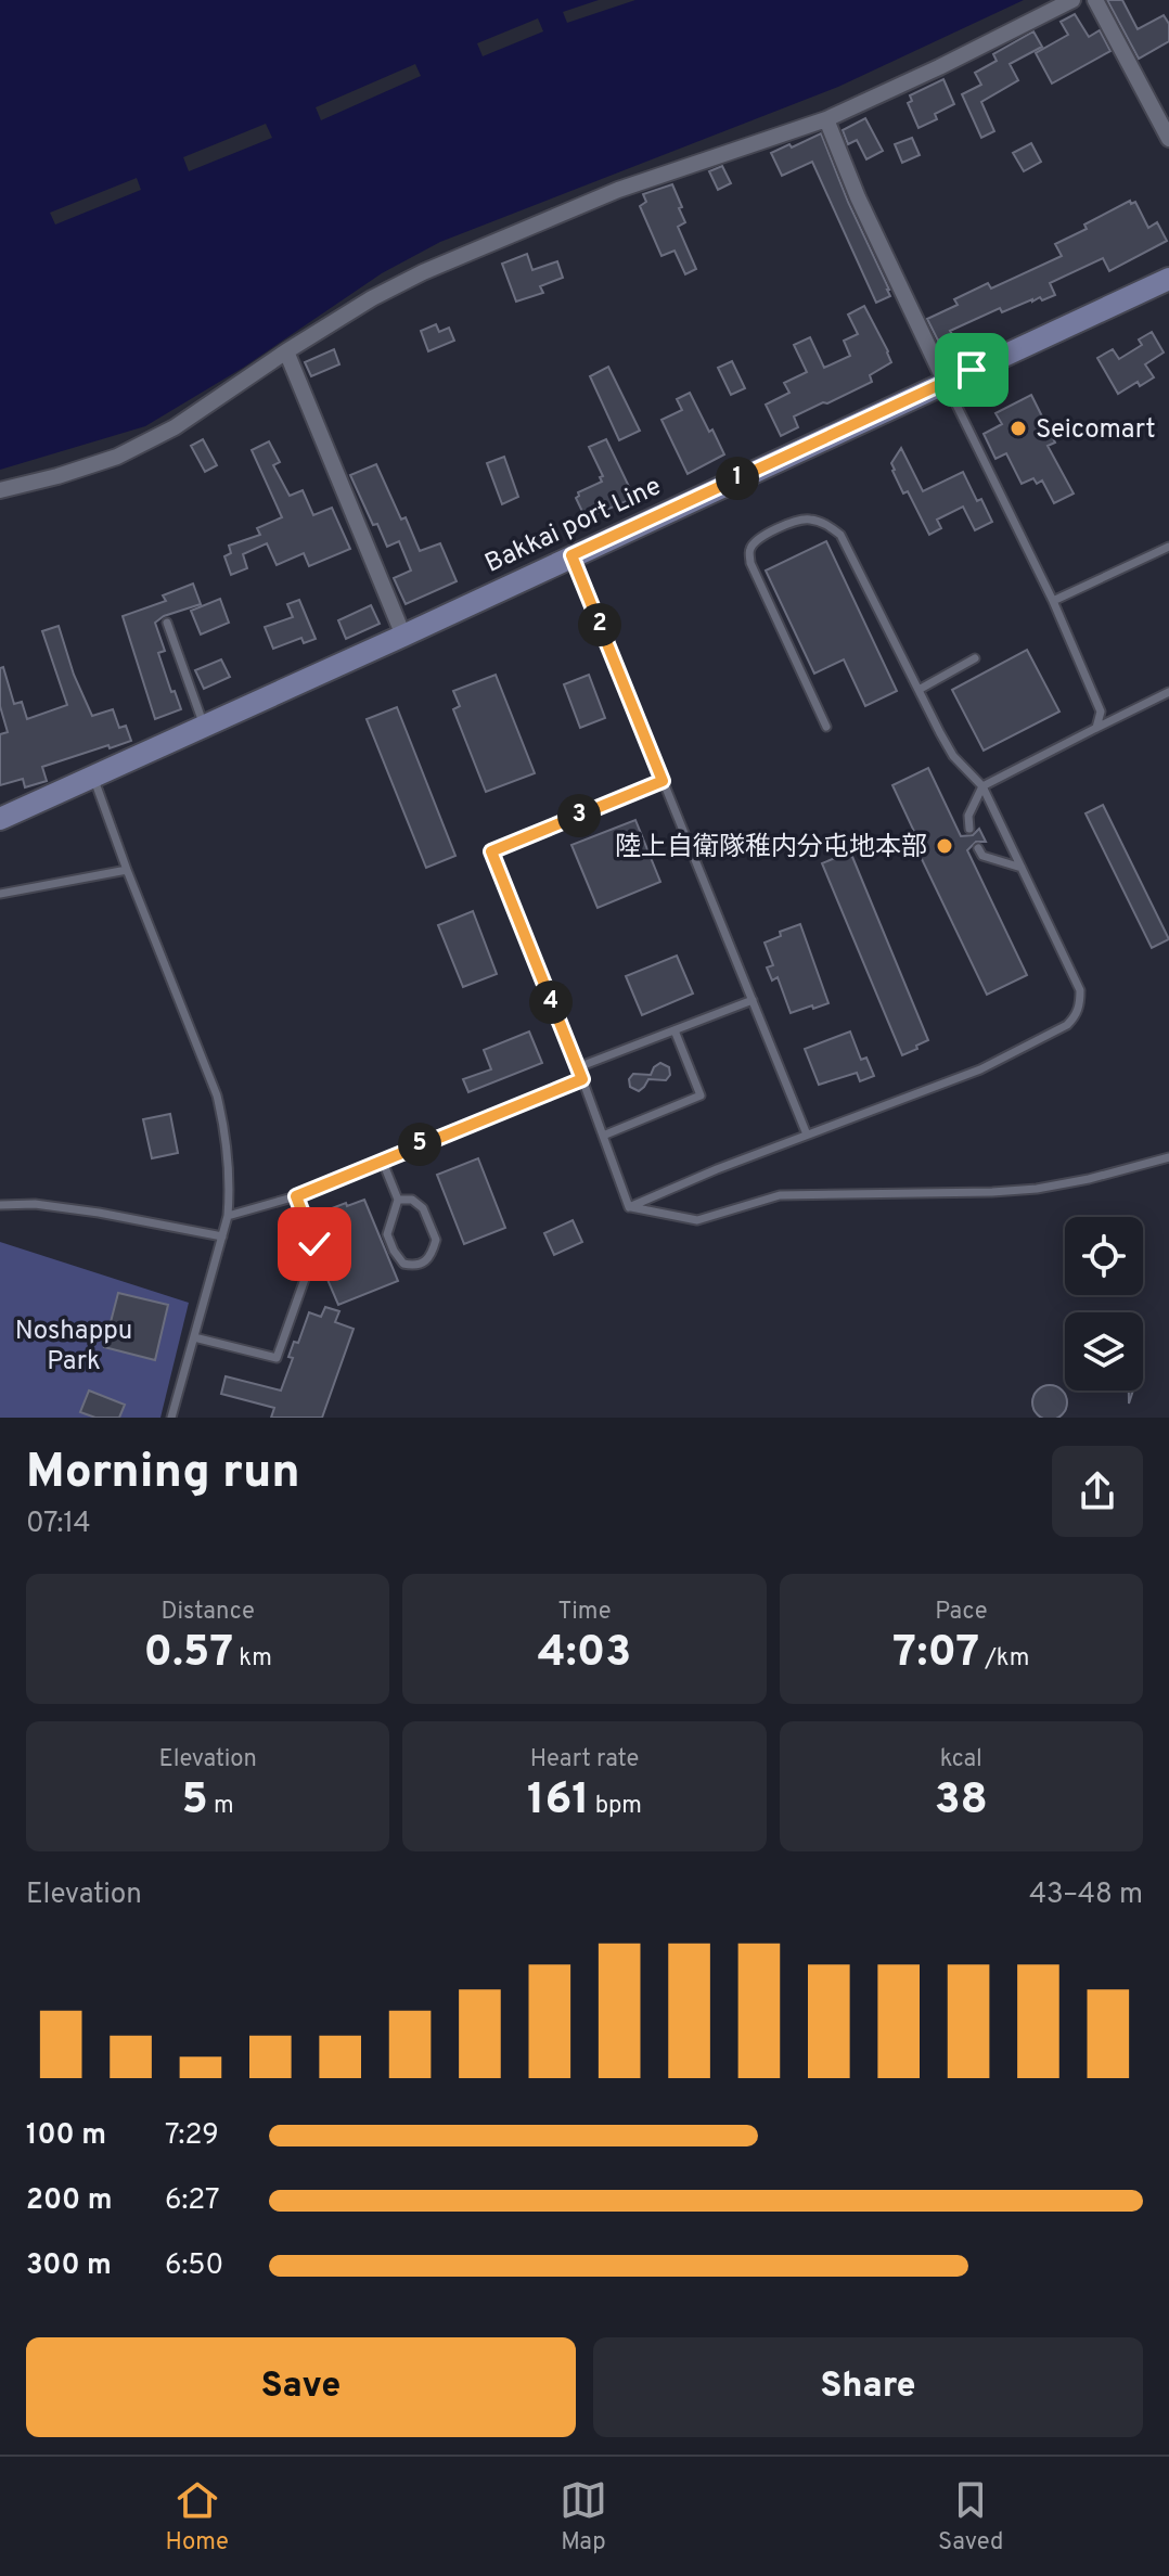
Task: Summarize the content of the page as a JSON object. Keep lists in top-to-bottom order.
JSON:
{
  "streets": {
    "main road": ["Bakkai port Line"]
  },
  "parks": ["Noshappu Park"],
  "places": ["Seicomart", "陸上自衛隊稚内分屯地本部"],
  "page": {
    "pins": [
      "1",
      "2",
      "3",
      "4",
      "5"
    ],
    "heading": ["Morning run", "07:14"],
    "stats": [
      ["Distance", "0.57 km"],
      ["Time", "4:03"],
      ["Pace", "7:07 /km"],
      ["Elevation", "5 m"],
      ["Heart rate", "161 bpm"],
      ["kcal", "38"]
    ],
    "chart": ["Elevation", "43–48 m"],
    "list": [
      {
        "name": "100 m",
        "note": "7:29"
      },
      {
        "name": "200 m",
        "note": "6:27"
      },
      {
        "name": "300 m",
        "note": "6:50"
      }
    ],
    "buttons": ["Save", "Share"],
    "tabs": ["Home", "Map", "Saved"]
  }
}
